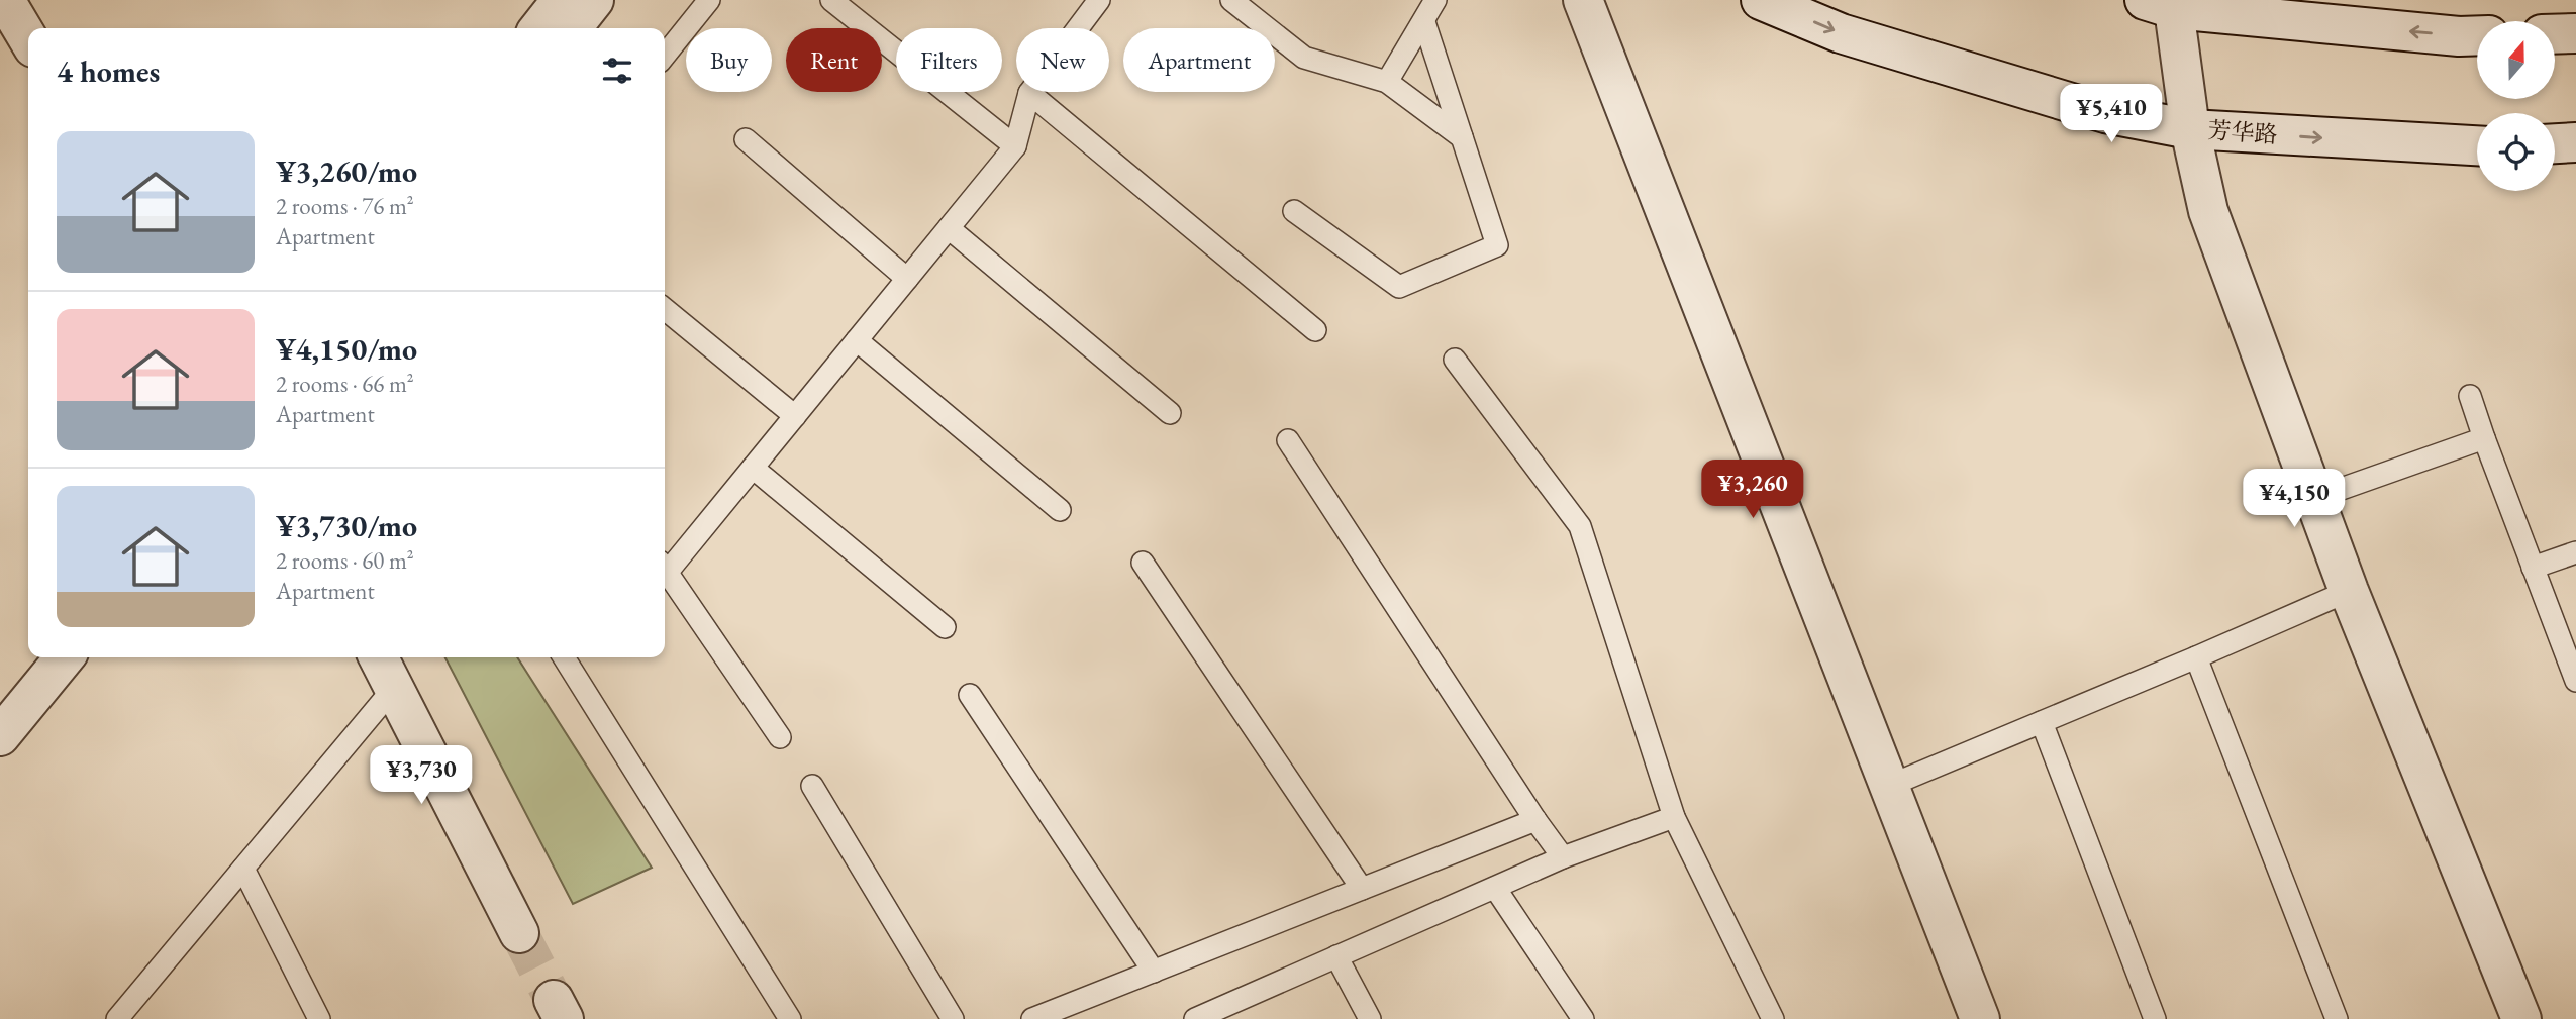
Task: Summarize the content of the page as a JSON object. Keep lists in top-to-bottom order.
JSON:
{
  "streets": {
    "street": ["芳华路"]
  },
  "north": "top",
  "page": {
    "chip": [
      "Buy",
      "Rent",
      "Filters",
      "New",
      "Apartment"
    ],
    "heading": "4 homes",
    "price": [
      "¥5,410",
      "¥3,260",
      "¥4,150",
      "¥3,730"
    ],
    "list": [
      {
        "name": "¥3,260/mo",
        "note": "2 rooms · 76 m² · Apartment"
      },
      {
        "name": "¥4,150/mo",
        "note": "2 rooms · 66 m² · Apartment"
      },
      {
        "name": "¥3,730/mo",
        "note": "2 rooms · 60 m² · Apartment"
      }
    ]
  }
}
